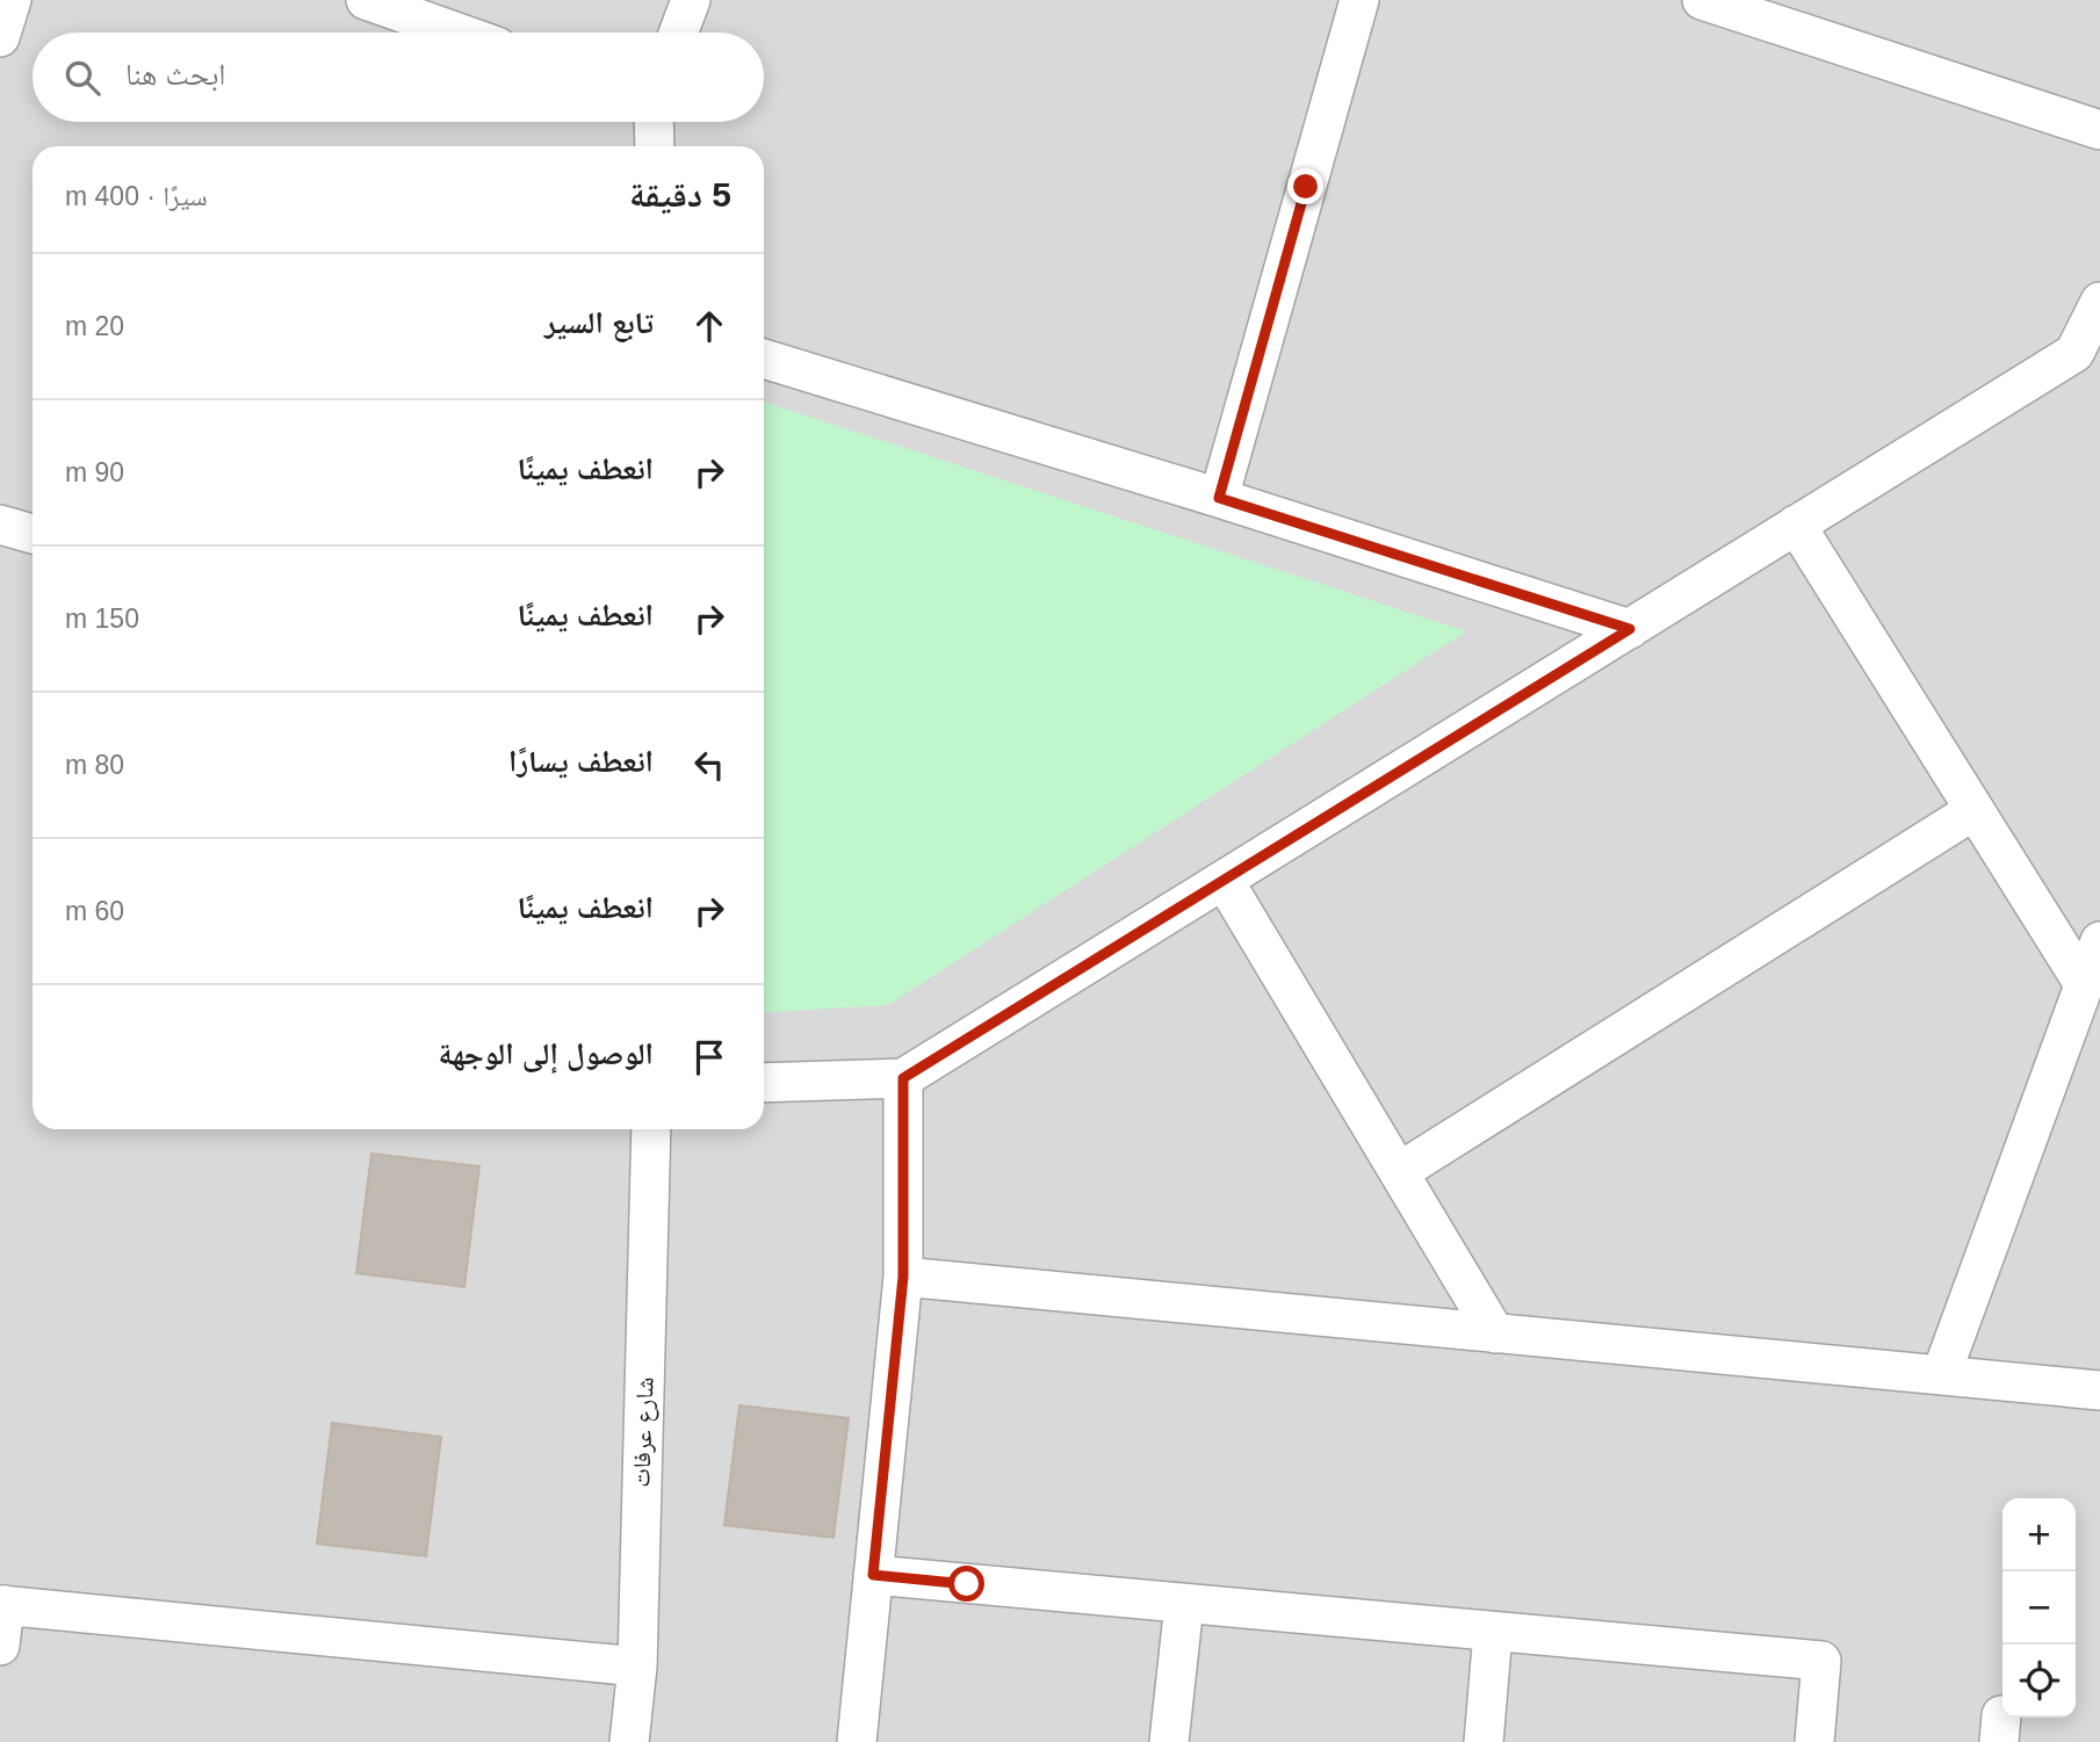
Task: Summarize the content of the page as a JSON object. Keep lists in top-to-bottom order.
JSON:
{
  "streets": {
    "street": ["شارع عرفات"]
  },
  "page": {
    "search": "ابحث هنا",
    "heading": ["5 دقيقة", "سيرًا · 400 m"],
    "list": [
      ["تابع السير", "20 m"],
      ["انعطف يمينًا", "90 m"],
      ["انعطف يمينًا", "150 m"],
      ["انعطف يسارًا", "80 m"],
      ["انعطف يمينًا", "60 m"],
      "الوصول إلى الوجهة"
    ],
    "map_buttons": ["+", "−"]
  }
}
